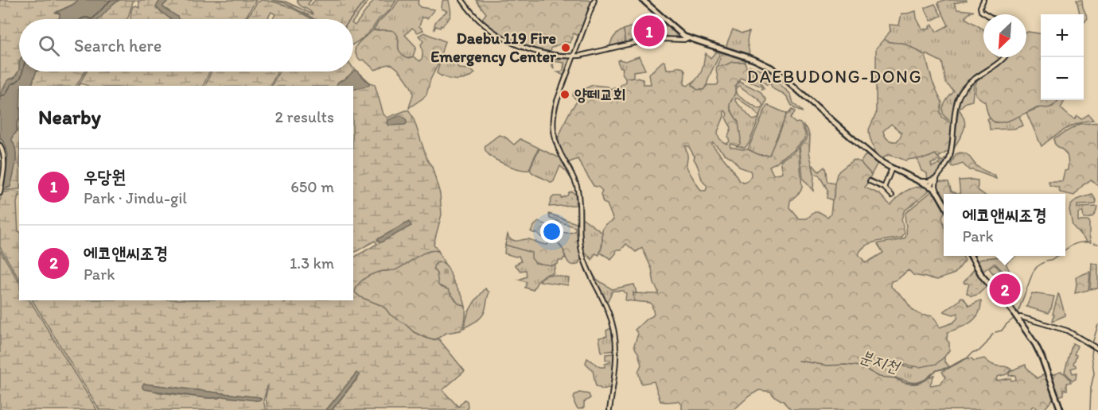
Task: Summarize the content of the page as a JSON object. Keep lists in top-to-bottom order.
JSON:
{
  "districts": ["DAEBUDONG-DONG"],
  "water": ["분지천"],
  "places": ["Daebu 119 Fire Emergency Center", "양떼교회"],
  "north": "bottom left",
  "page": {
    "pins": ["1", "2"],
    "map_buttons": ["+", "−"],
    "search": "Search here",
    "heading": ["Nearby", "2 results"],
    "list": [
      {
        "mark": "1",
        "name": "우당원",
        "note": "Park · Jindu-gil",
        "value": "650 m"
      },
      {
        "mark": "2",
        "name": "에코앤씨조경",
        "note": "Park",
        "value": "1.3 km"
      }
    ],
    "popup": ["에코앤씨조경", "Park"]
  }
}
